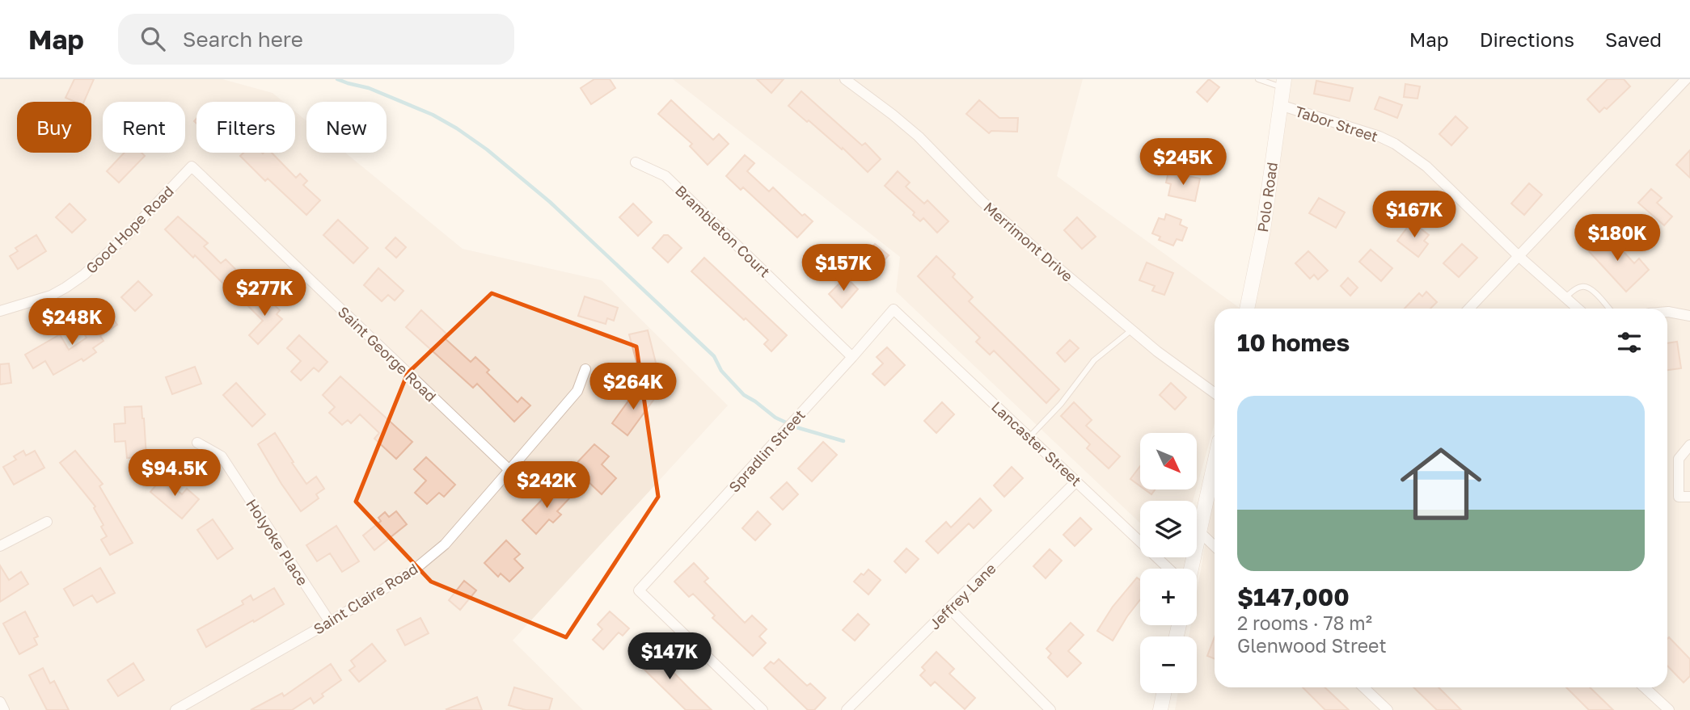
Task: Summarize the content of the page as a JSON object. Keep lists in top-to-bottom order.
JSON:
{
  "streets": {
    "main road": ["Polo Road"],
    "street": [
      "Tabor Street",
      "Good Hope Road",
      "Brambleton Court",
      "Merrimont Drive",
      "Saint George Road",
      "Lancaster Street",
      "Spradlin Street",
      "Holyoke Place",
      "Jeffrey Lane",
      "Saint Claire Road"
    ]
  },
  "crossings": [
    ["Tabor Street", "Polo Road"],
    ["Good Hope Road", "Saint George Road"],
    ["Brambleton Court", "Spradlin Street"],
    ["Saint George Road", "Saint Claire Road"],
    ["Lancaster Street", "Spradlin Street"],
    ["Lancaster Street", "Jeffrey Lane"],
    ["Holyoke Place", "Saint Claire Road"]
  ],
  "north": "bottom right",
  "page": {
    "header": "Map",
    "search": "Search here",
    "nav": ["Map", "Directions", "Saved"],
    "chip": [
      "Buy",
      "Rent",
      "Filters",
      "New"
    ],
    "price": [
      "$245K",
      "$167K",
      "$180K",
      "$157K",
      "$277K",
      "$248K",
      "$264K",
      "$94.5K",
      "$242K",
      "$147K"
    ],
    "heading": "10 homes",
    "list": [
      {
        "name": "$147,000",
        "note": "2 rooms · 78 m² · Glenwood Street"
      }
    ],
    "map_buttons": ["+", "−"]
  }
}
